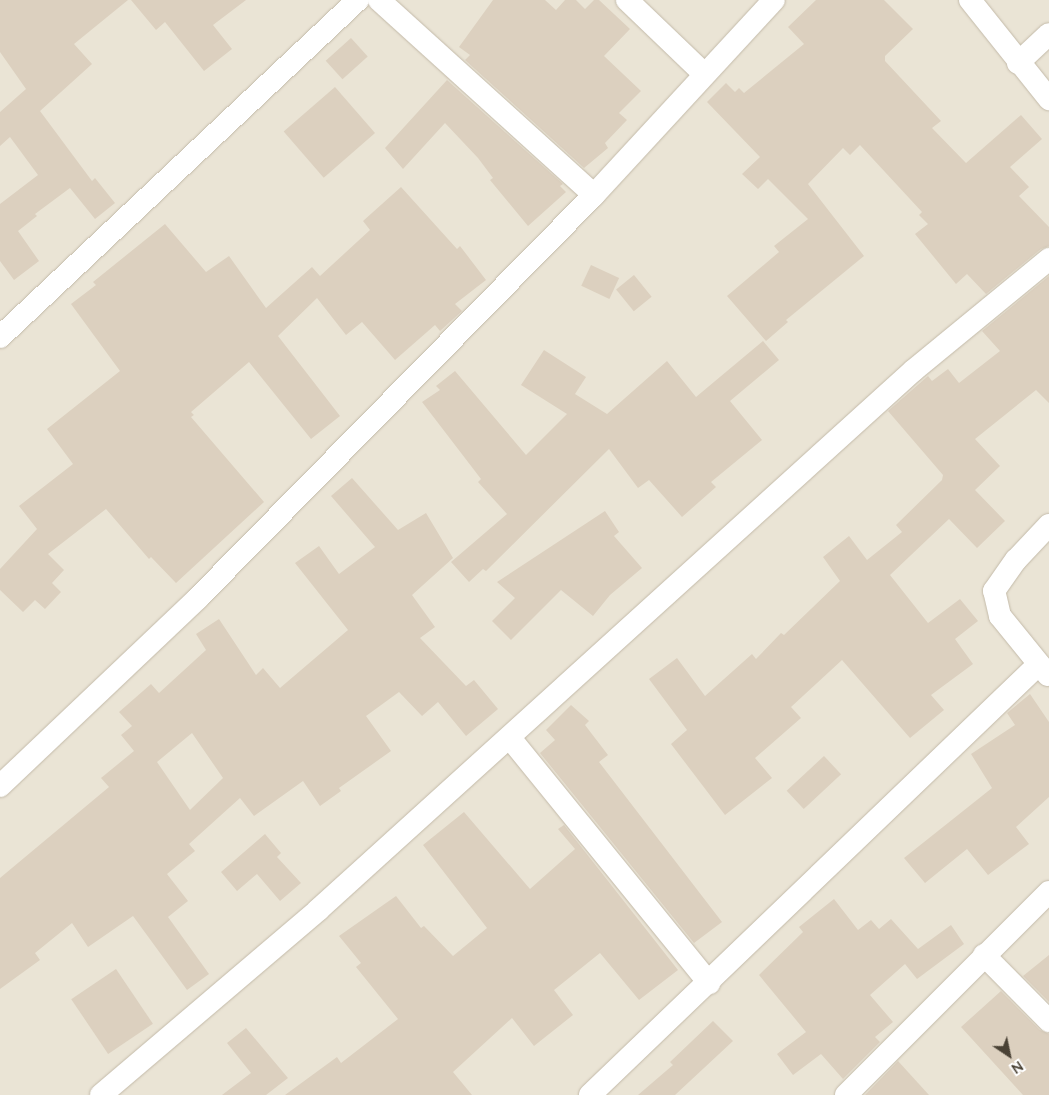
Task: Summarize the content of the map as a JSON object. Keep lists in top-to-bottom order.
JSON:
{
  "north": "bottom right"
}
